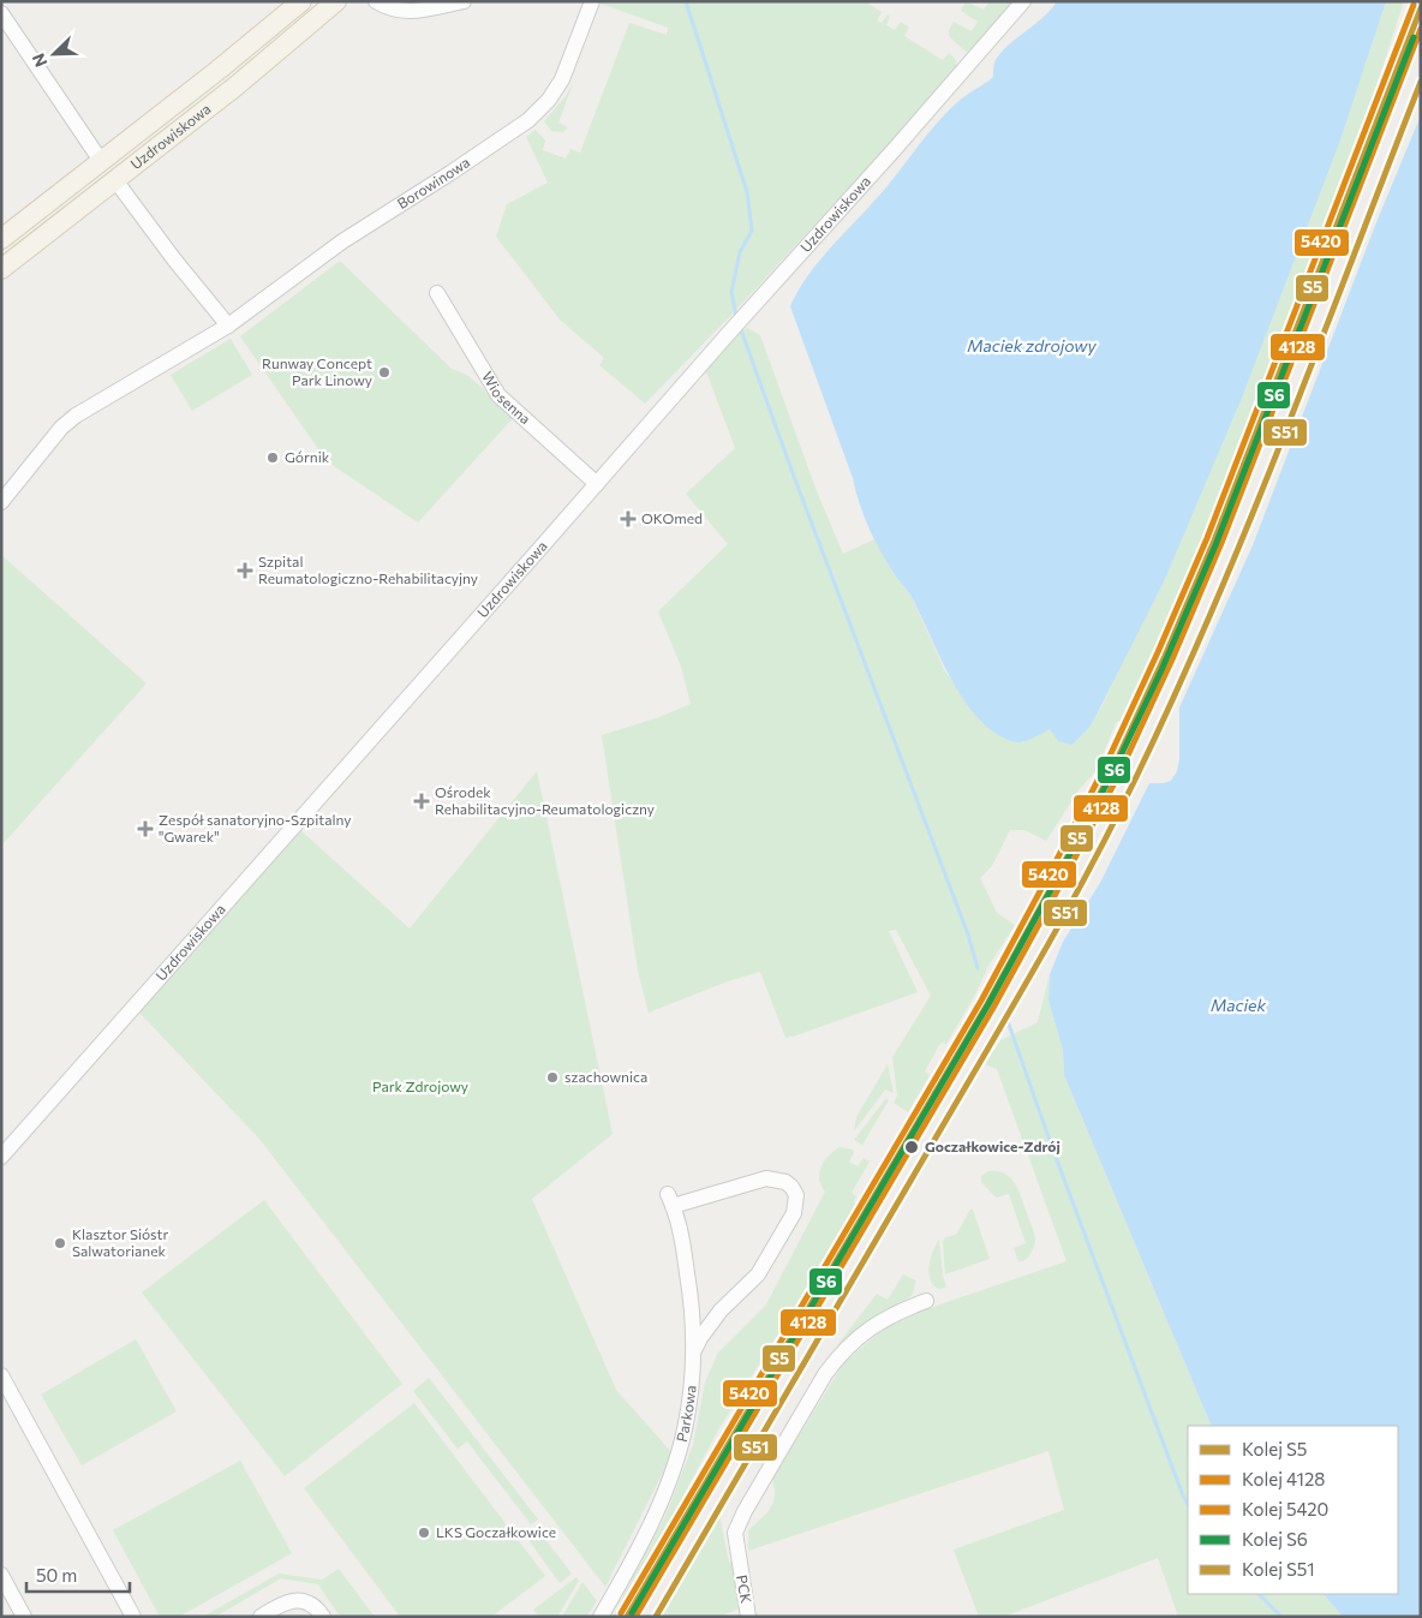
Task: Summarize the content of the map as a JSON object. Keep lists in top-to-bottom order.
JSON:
{
  "streets": {
    "main road": ["Uzdrowiskowa"],
    "street": [
      "Borowinowa",
      "Wiosenna",
      "Parkowa",
      "PCK"
    ]
  },
  "crossings": [
    ["Uzdrowiskowa", "Wiosenna"]
  ],
  "water": ["Maciek zdrojowy", "Maciek"],
  "parks": ["Park Zdrojowy"],
  "places": {
    "other": [
      "Runway Concept Park Linowy",
      "Górnik",
      "szachownica",
      "Goczałkowice-Zdrój",
      "Klasztor Sióstr Salwatorianek",
      "LKS Goczałkowice"
    ],
    "health": [
      "OKOmed",
      "Szpital Reumatologiczno-Rehabilitacyjny",
      "Ośrodek Rehabilitacyjno-Reumatologiczny",
      "Zespół sanatoryjno-Szpitalny \"Gwarek\""
    ]
  },
  "lines": [
    "rail line 5420",
    "rail line S5",
    "rail line 4128",
    "rail line S6",
    "rail line S51"
  ],
  "legend": [
    "Kolej S5",
    "Kolej 4128",
    "Kolej 5420",
    "Kolej S6",
    "Kolej S51"
  ],
  "scale_bar": "50 m",
  "north": "bottom left"
}
